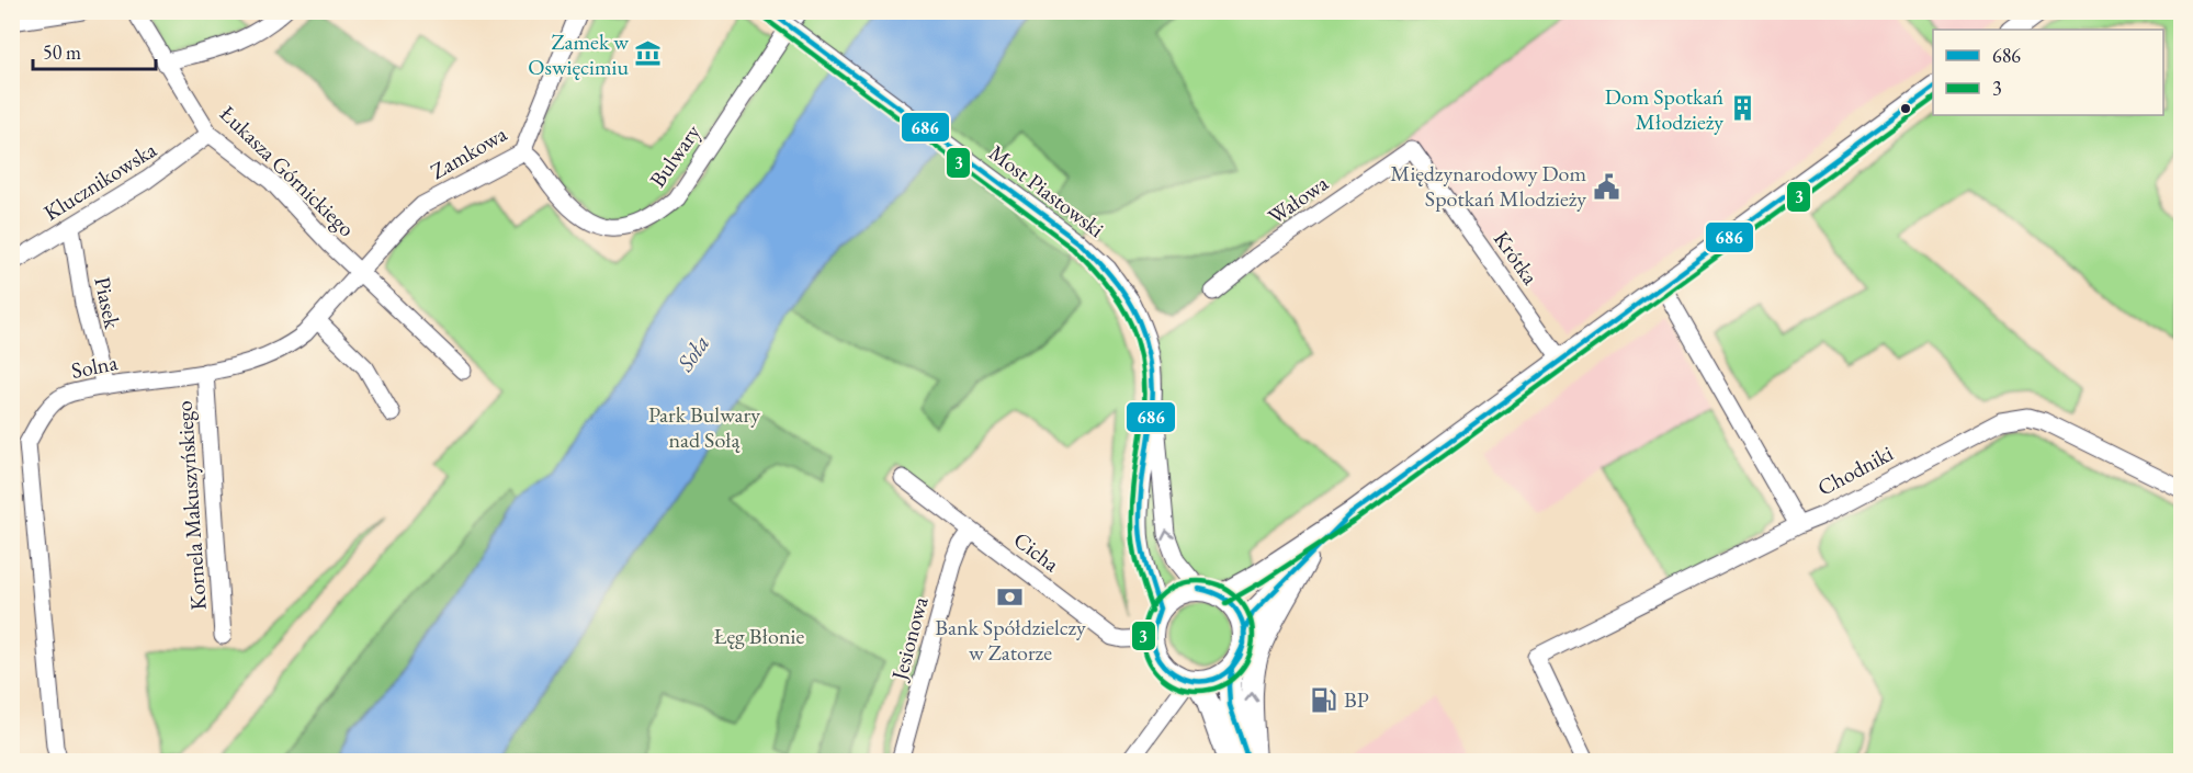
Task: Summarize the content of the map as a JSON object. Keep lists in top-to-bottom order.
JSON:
{
  "streets": {
    "street": [
      "Zamkowa",
      "Bulwary",
      "Łukasza Górnickiego",
      "Klucznikowska",
      "Most Piastowski",
      "Wałowa",
      "Krótka",
      "Piasek",
      "Solna",
      "Chodniki",
      "Kornela Makuszyńskiego",
      "Cicha",
      "Jesionowa"
    ]
  },
  "crossings": [
    ["Zamkowa", "Bulwary"],
    ["Zamkowa", "Łukasza Górnickiego"],
    ["Zamkowa", "Solna"],
    ["Łukasza Górnickiego", "Klucznikowska"],
    ["Łukasza Górnickiego", "Solna"],
    ["Klucznikowska", "Piasek"],
    ["Wałowa", "Krótka"],
    ["Piasek", "Solna"],
    ["Solna", "Kornela Makuszyńskiego"],
    ["Cicha", "Jesionowa"]
  ],
  "water": ["Soła"],
  "parks": ["Park Bulwary nad Sołą", "Łęg Błonie"],
  "places": {
    "museum": ["Zamek w Oswięcimiu"],
    "building": ["Dom Spotkań Młodzieży"],
    "public building": ["Międzynarodowy Dom Spotkań Mlodzieży"],
    "bank": ["Bank Spółdzielczy w Zatorze"],
    "fuel station": ["BP"]
  },
  "lines": ["transit line 686", "transit line 3"],
  "legend": ["686", "3"],
  "scale_bar": "50 m"
}
